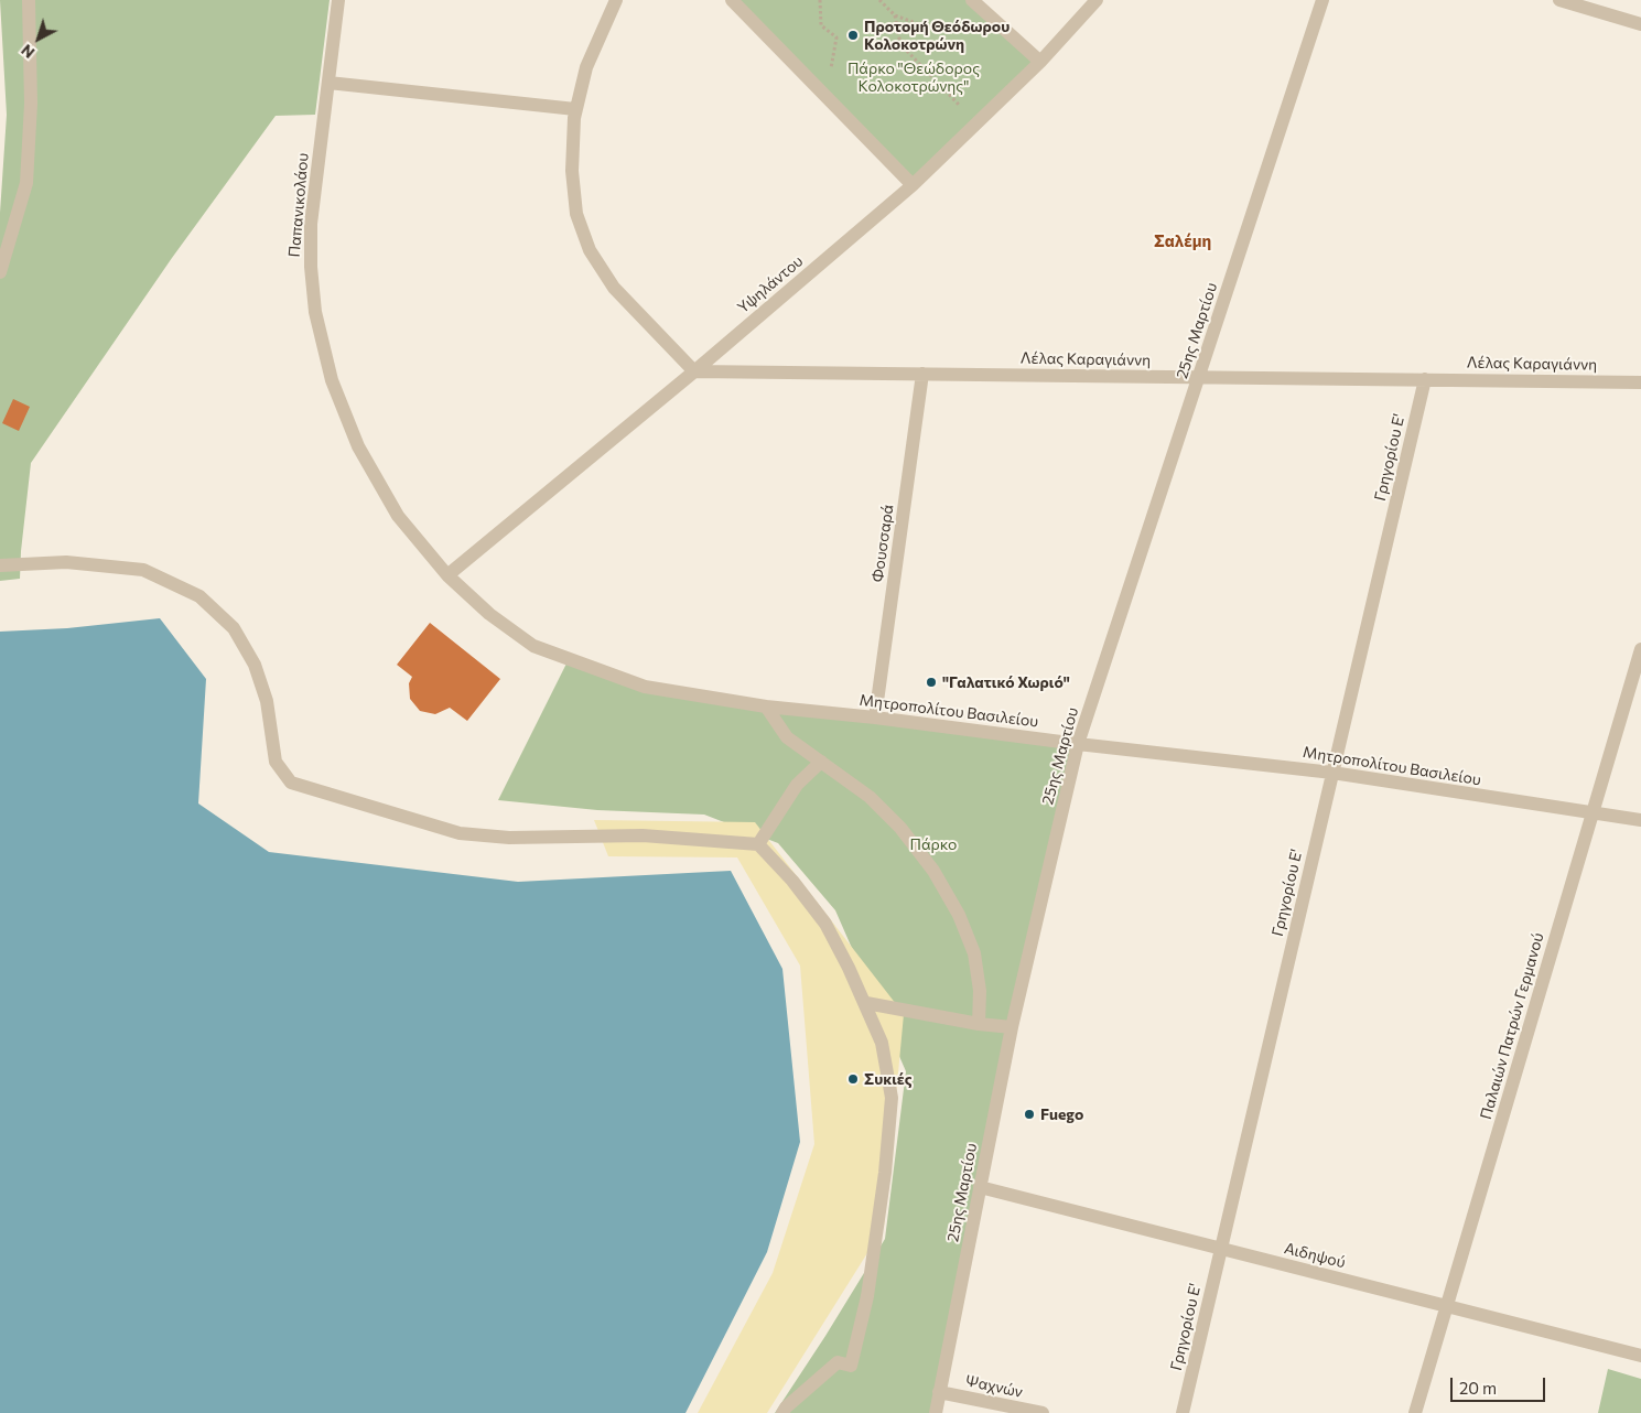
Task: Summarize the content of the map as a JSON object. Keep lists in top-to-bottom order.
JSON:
{
  "streets": {
    "street": [
      "Παπανικολάου",
      "Υψηλάντου",
      "25ης Μαρτίου",
      "Λέλας Καραγιάννη",
      "Γρηγορίου Ε'",
      "Φουσσαρά",
      "Μητροπολίτου Βασιλείου",
      "Παλαιών Πατρών Γερμανού",
      "Αιδηψού",
      "Ψαχνών"
    ]
  },
  "crossings": [
    ["Παπανικολάου", "Υψηλάντου"],
    ["Παπανικολάου", "Μητροπολίτου Βασιλείου"],
    ["Υψηλάντου", "Λέλας Καραγιάννη"],
    ["Υψηλάντου", "Μητροπολίτου Βασιλείου"],
    ["25ης Μαρτίου", "Λέλας Καραγιάννη"],
    ["25ης Μαρτίου", "Μητροπολίτου Βασιλείου"],
    ["25ης Μαρτίου", "Αιδηψού"],
    ["25ης Μαρτίου", "Ψαχνών"],
    ["Λέλας Καραγιάννη", "Γρηγορίου Ε'"],
    ["Λέλας Καραγιάννη", "Φουσσαρά"],
    ["Γρηγορίου Ε'", "Μητροπολίτου Βασιλείου"],
    ["Γρηγορίου Ε'", "Αιδηψού"],
    ["Φουσσαρά", "Μητροπολίτου Βασιλείου"],
    ["Μητροπολίτου Βασιλείου", "Παλαιών Πατρών Γερμανού"],
    ["Παλαιών Πατρών Γερμανού", "Αιδηψού"]
  ],
  "districts": ["Σαλέμη"],
  "parks": ["Πάρκο \"Θεώδορος Κολοκοτρώνης\"", "Πάρκο"],
  "places": [
    "Προτομή Θεόδωρου Κολοκοτρώνη",
    "\"Γαλατικό Χωριό\"",
    "Συκιές",
    "Fuego"
  ],
  "scale_bar": "20 m",
  "north": "bottom left"
}
